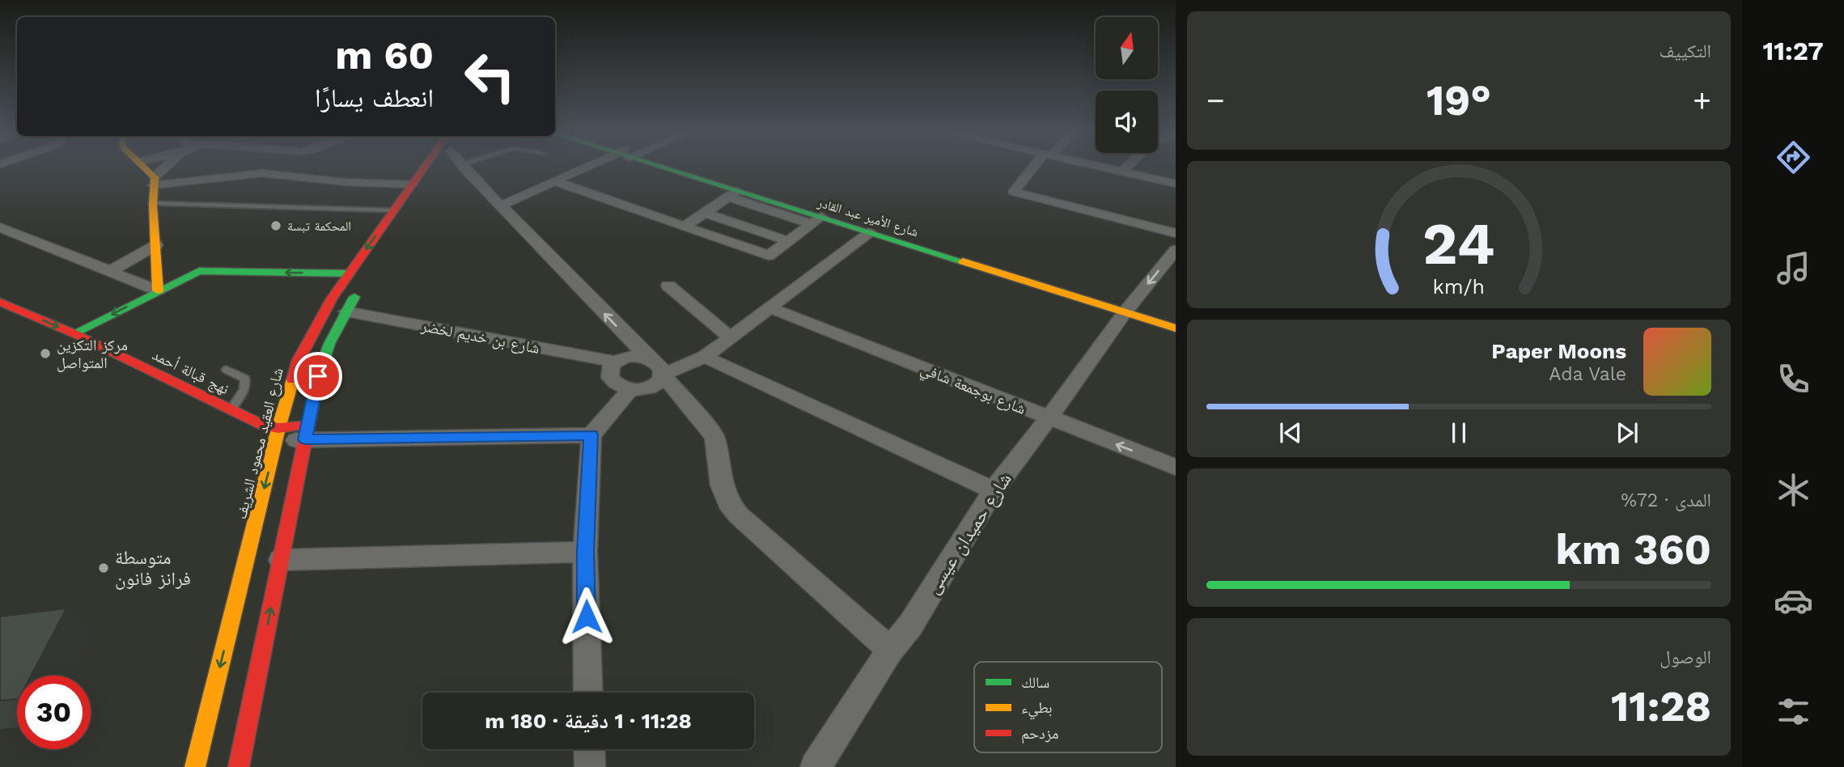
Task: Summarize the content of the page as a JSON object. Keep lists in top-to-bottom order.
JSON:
{
  "streets": {
    "main road": ["شارع الأمير عبد القادر", "نهج قبالة أحمد", "شارع العقيد محمود الشريف"],
    "street": ["شارع بن خديم لخضر", "شارع بوجمعة شافي", "شارع حميدان عيسى"]
  },
  "crossings": [
    ["شارع الأمير عبد القادر", "شارع حميدان عيسى"],
    ["نهج قبالة أحمد", "شارع العقيد محمود الشريف"],
    ["شارع بوجمعة شافي", "شارع حميدان عيسى"]
  ],
  "places": ["المحكمة تبسة", "مركز التكزين المتواصل", "متوسطة فرانز فانون"],
  "legend": ["سالك", "بطيء", "مزدحم"],
  "north": "top",
  "page": {
    "tabs": "11:27",
    "tile": [
      "التكييف",
      ["المدى · 72%", "360 km"],
      ["الوصول", "11:28"]
    ],
    "turn": ["60 m", "انعطف يسارًا"],
    "heat": ["−", "19°", "+"],
    "song": ["Paper Moons", "Ada Vale"],
    "limit": "30",
    "trip": "11:28 · 1 دقيقة · 180 m",
    "gauge": ["24", "km/h"]
  }
}
